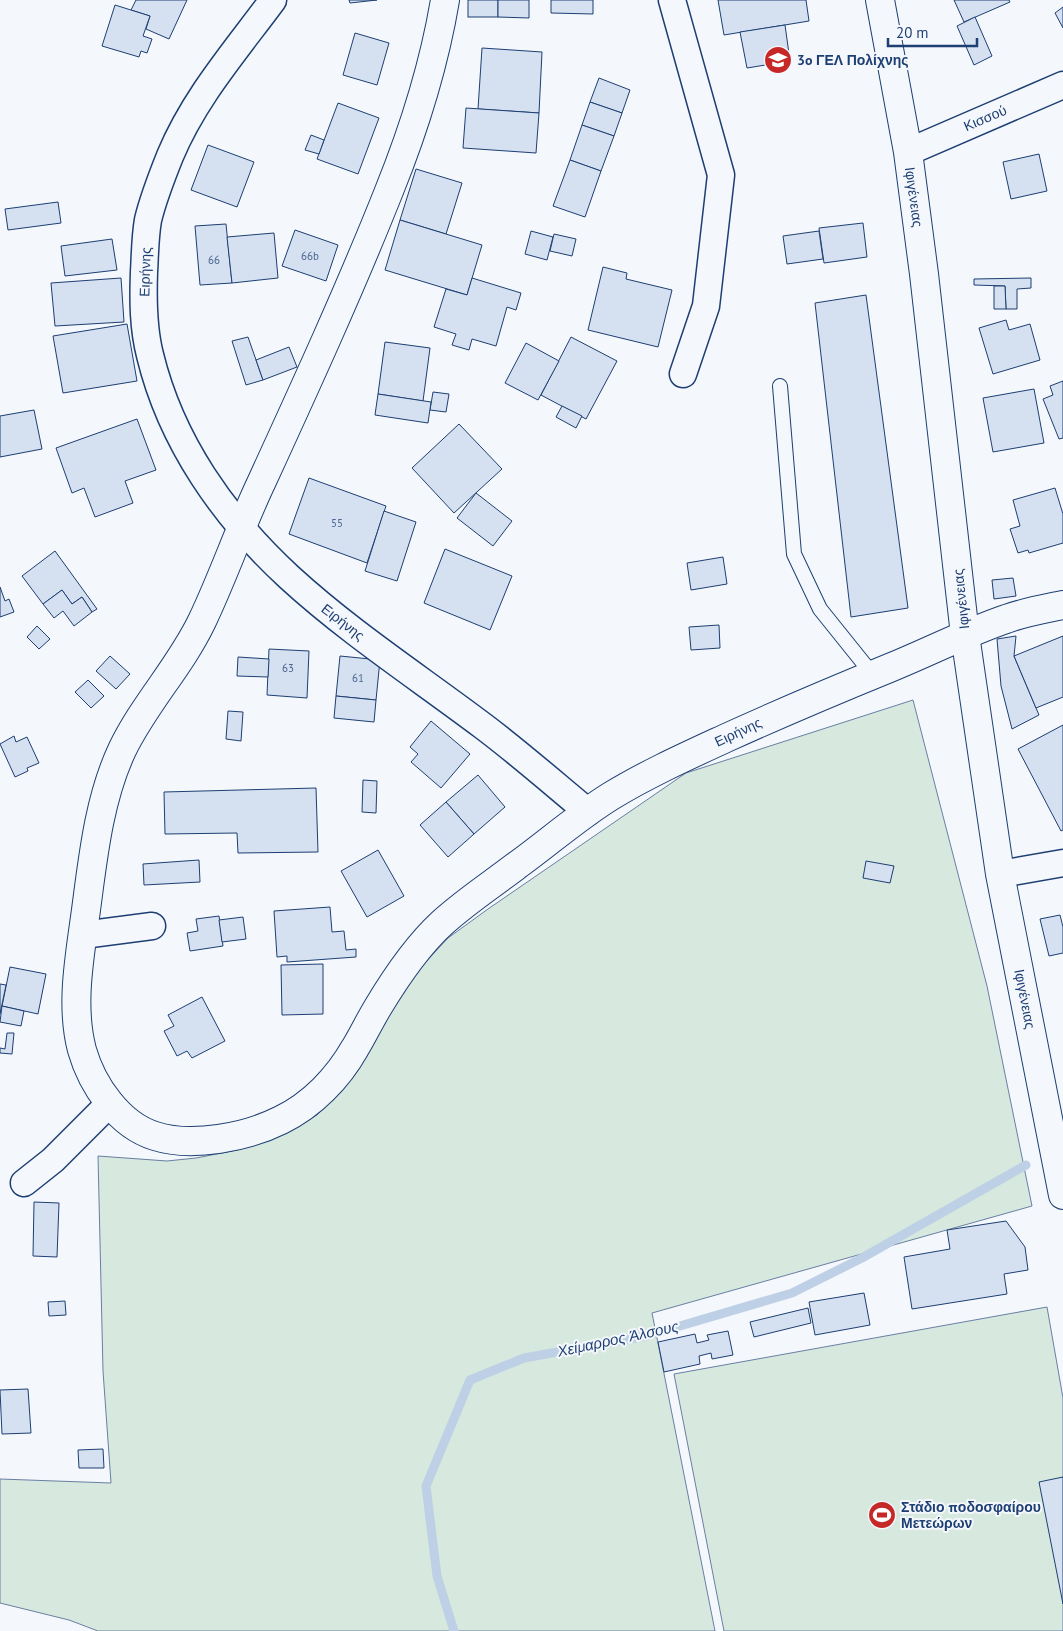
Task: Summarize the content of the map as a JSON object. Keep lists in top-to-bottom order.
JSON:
{
  "streets": {
    "street": ["Κισσού", "Ιφιγένειας", "Ειρήνης"]
  },
  "crossings": [
    ["Κισσού", "Ιφιγένειας"],
    ["Ιφιγένειας", "Ειρήνης"]
  ],
  "water": ["Χείμαρρος Άλσους"],
  "places": {
    "school or university": ["3o ΓΕΛ Πολίχνης"],
    "sports": ["Στάδιο ποδοσφαίρου Μετεώρων"]
  },
  "house_numbers": [
    "66b",
    "66",
    "55",
    "63",
    "61"
  ],
  "scale_bar": "20 m"
}
